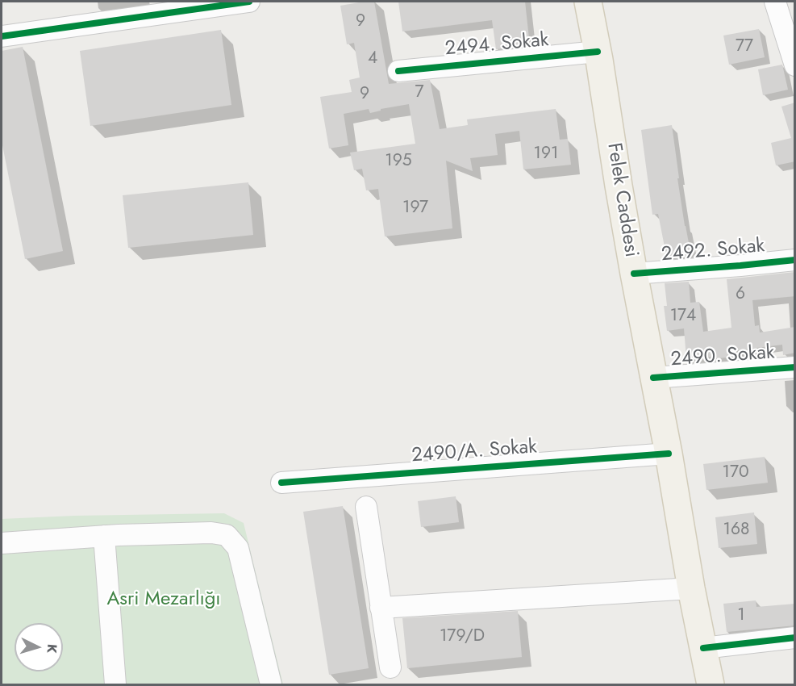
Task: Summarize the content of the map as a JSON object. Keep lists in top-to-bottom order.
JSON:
{
  "streets": {
    "main road": ["Felek Caddesi"],
    "street": [
      "2494. Sokak",
      "2492. Sokak",
      "2490. Sokak",
      "2490/A. Sokak"
    ]
  },
  "crossings": [
    ["2494. Sokak", "Felek Caddesi"],
    ["Felek Caddesi", "2492. Sokak"],
    ["Felek Caddesi", "2490. Sokak"],
    ["Felek Caddesi", "2490/A. Sokak"]
  ],
  "parks": ["Asri Mezarlığı"],
  "house_numbers": [
    "9",
    "77",
    "4",
    "7",
    "9",
    "191",
    "195",
    "197",
    "6",
    "174",
    "170",
    "168",
    "1",
    "179/D"
  ],
  "north": "right"
}
